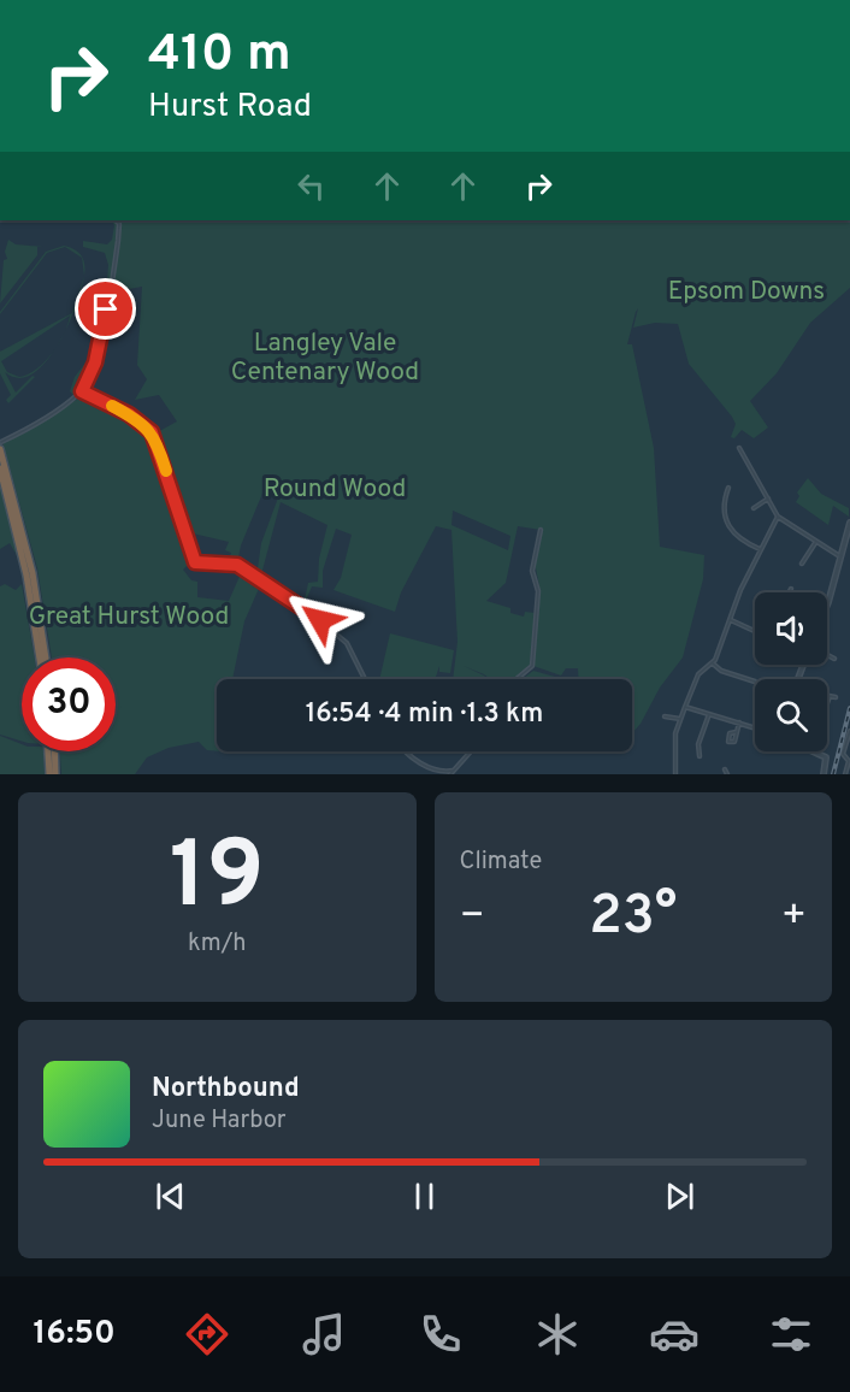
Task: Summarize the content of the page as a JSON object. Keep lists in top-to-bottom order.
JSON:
{
  "parks": [
    "Epsom Downs",
    "Langley Vale Centenary Wood",
    "Round Wood",
    "Great Hurst Wood"
  ],
  "page": {
    "turn": ["410 m", "Hurst Road"],
    "limit": "30",
    "trip": "16:54 · 4 min · 1.3 km",
    "tile": [
      ["19", "km/h"],
      "Climate"
    ],
    "heat": ["−", "23°", "+"],
    "song": ["Northbound", "June Harbor"],
    "tabs": "16:50"
  }
}
